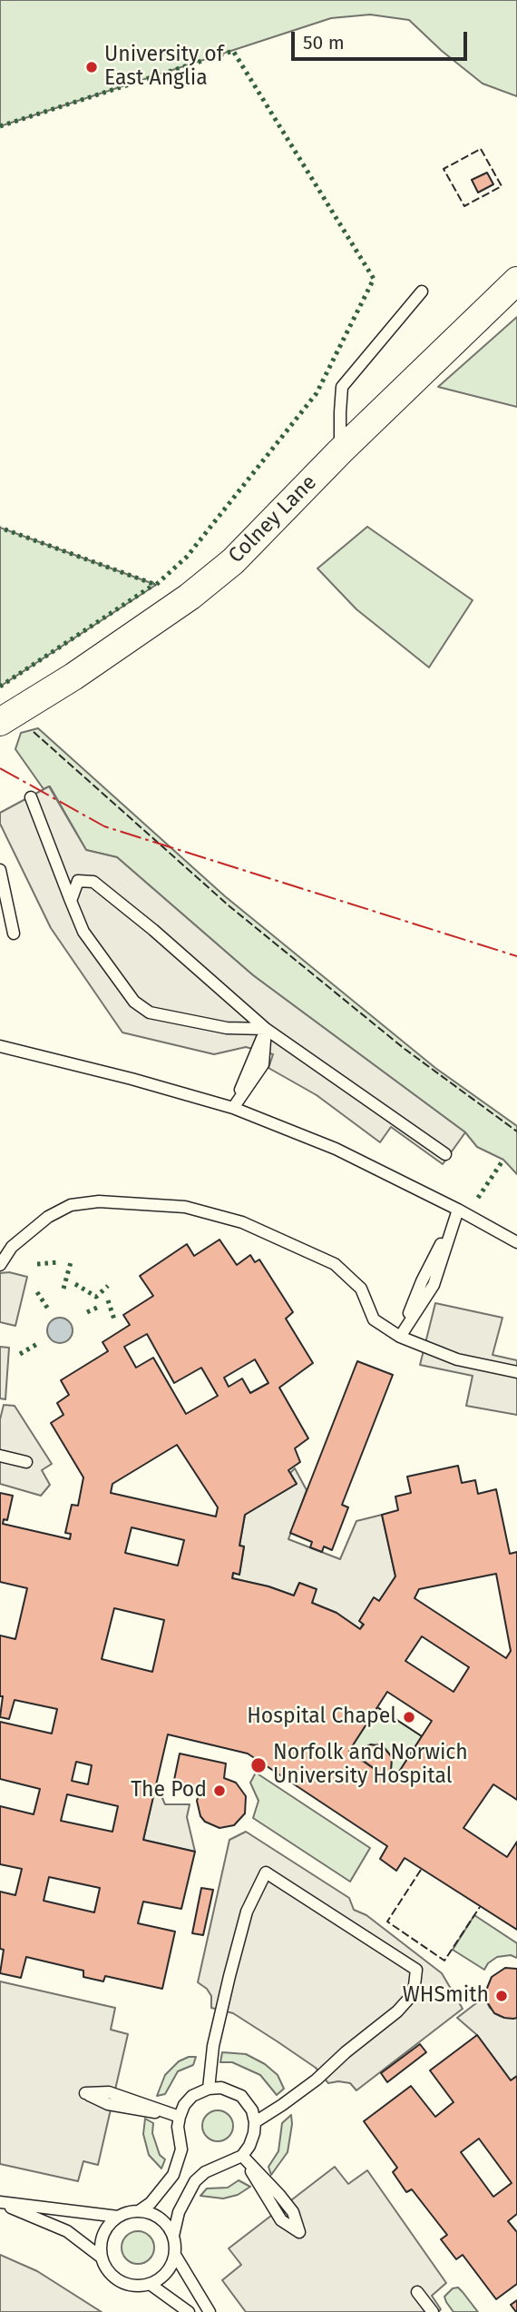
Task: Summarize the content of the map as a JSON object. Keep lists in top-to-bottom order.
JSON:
{
  "streets": {
    "street": ["Colney Lane"]
  },
  "places": [
    "University of East Anglia",
    "Hospital Chapel",
    "Norfolk and Norwich University Hospital",
    "The Pod",
    "WHSmith"
  ],
  "scale_bar": "50 m"
}
